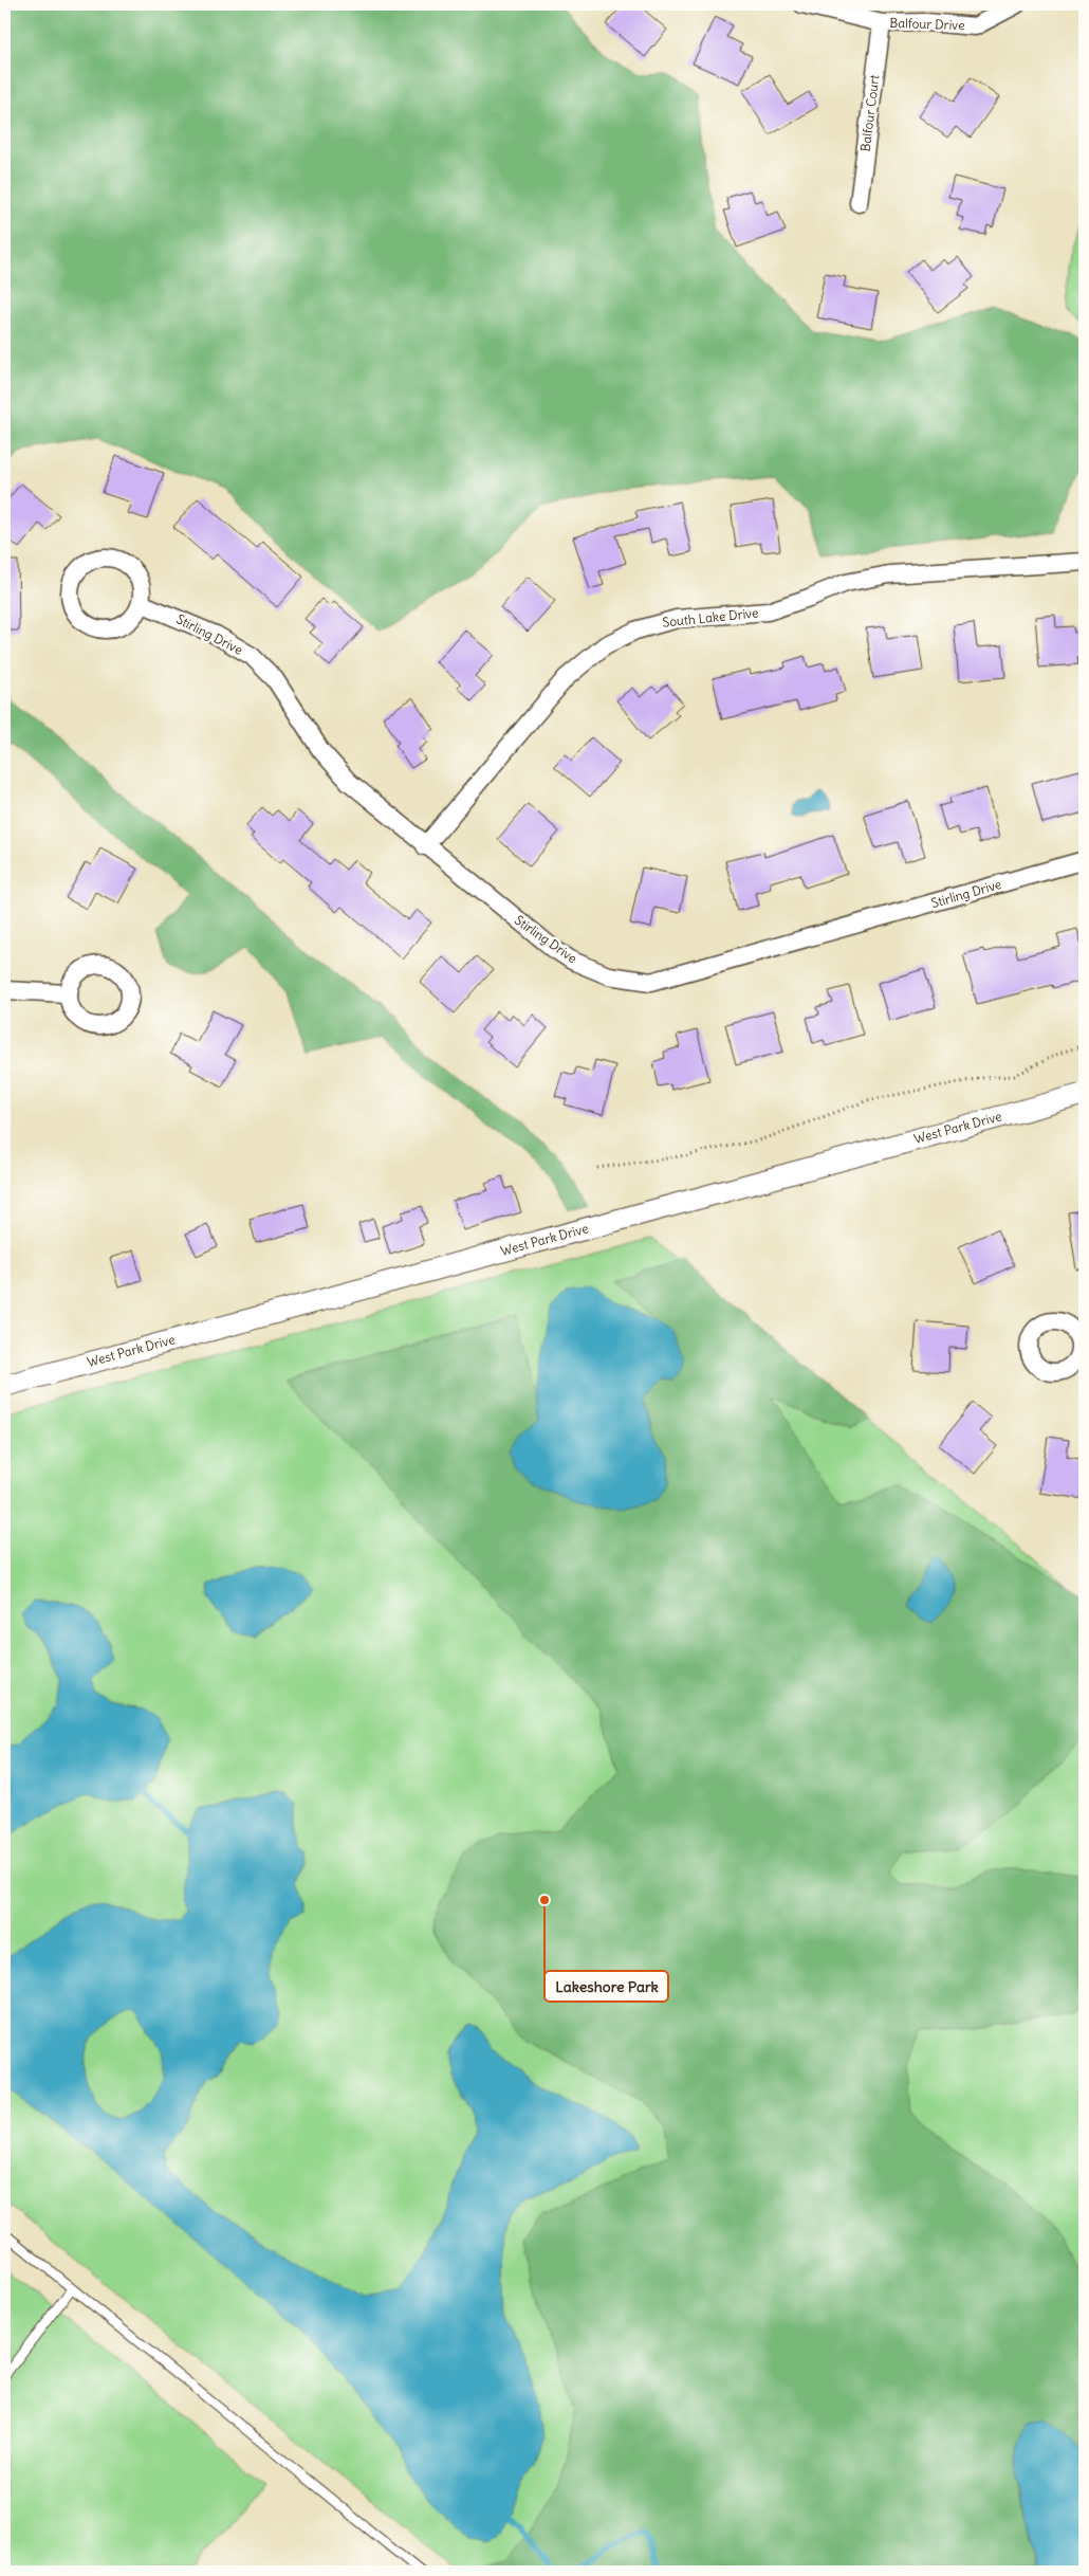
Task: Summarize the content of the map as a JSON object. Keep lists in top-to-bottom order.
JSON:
{
  "streets": {
    "street": [
      "Balfour Drive",
      "Balfour Court",
      "South Lake Drive",
      "Stirling Drive",
      "West Park Drive"
    ]
  },
  "crossings": [
    ["Balfour Drive", "Balfour Court"],
    ["South Lake Drive", "Stirling Drive"]
  ],
  "places": ["Lakeshore Park"]
}
